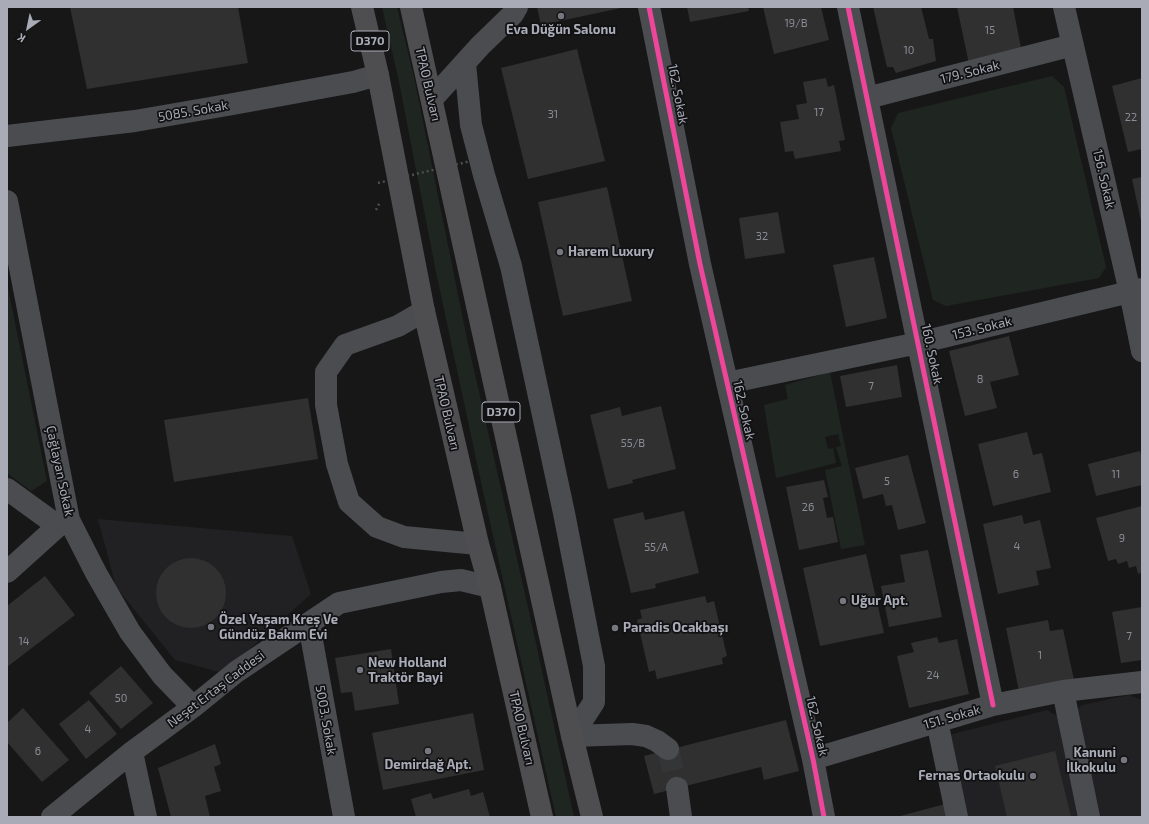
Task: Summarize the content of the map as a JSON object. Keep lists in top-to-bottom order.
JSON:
{
  "streets": {
    "highway": ["D370", "TPAO Bulvarı"],
    "street": [
      "179. Sokak",
      "162. Sokak",
      "5085. Sokak",
      "156. Sokak",
      "153. Sokak",
      "160. Sokak",
      "Çağlayan Sokak",
      "Neşet Ertaş Caddesi",
      "151. Sokak",
      "5003. Sokak"
    ]
  },
  "crossings": [
    ["179. Sokak", "156. Sokak"],
    ["179. Sokak", "160. Sokak"],
    ["TPAO Bulvarı", "5085. Sokak"],
    ["TPAO Bulvarı", "Neşet Ertaş Caddesi"],
    ["162. Sokak", "153. Sokak"],
    ["162. Sokak", "151. Sokak"],
    ["156. Sokak", "153. Sokak"],
    ["153. Sokak", "160. Sokak"],
    ["160. Sokak", "151. Sokak"],
    ["Çağlayan Sokak", "Neşet Ertaş Caddesi"],
    ["Neşet Ertaş Caddesi", "5003. Sokak"]
  ],
  "places": [
    "Eva Düğün Salonu",
    "Harem Luxury",
    "Uğur Apt.",
    "Özel Yaşam Kreş Ve Gündüz Bakım Evi",
    "Paradis Ocakbaşı",
    "New Holland Traktör Bayi",
    "Demirdağ Apt.",
    "Kanuni İlkokulu",
    "Fernas Ortaokulu"
  ],
  "house_numbers": [
    "19/B",
    "15",
    "10",
    "17",
    "31",
    "22",
    "32",
    "8",
    "7",
    "55/B",
    "6",
    "11",
    "5",
    "26",
    "9",
    "4",
    "55/A",
    "7",
    "14",
    "1",
    "24",
    "50",
    "4",
    "6"
  ],
  "north": "bottom left"
}
